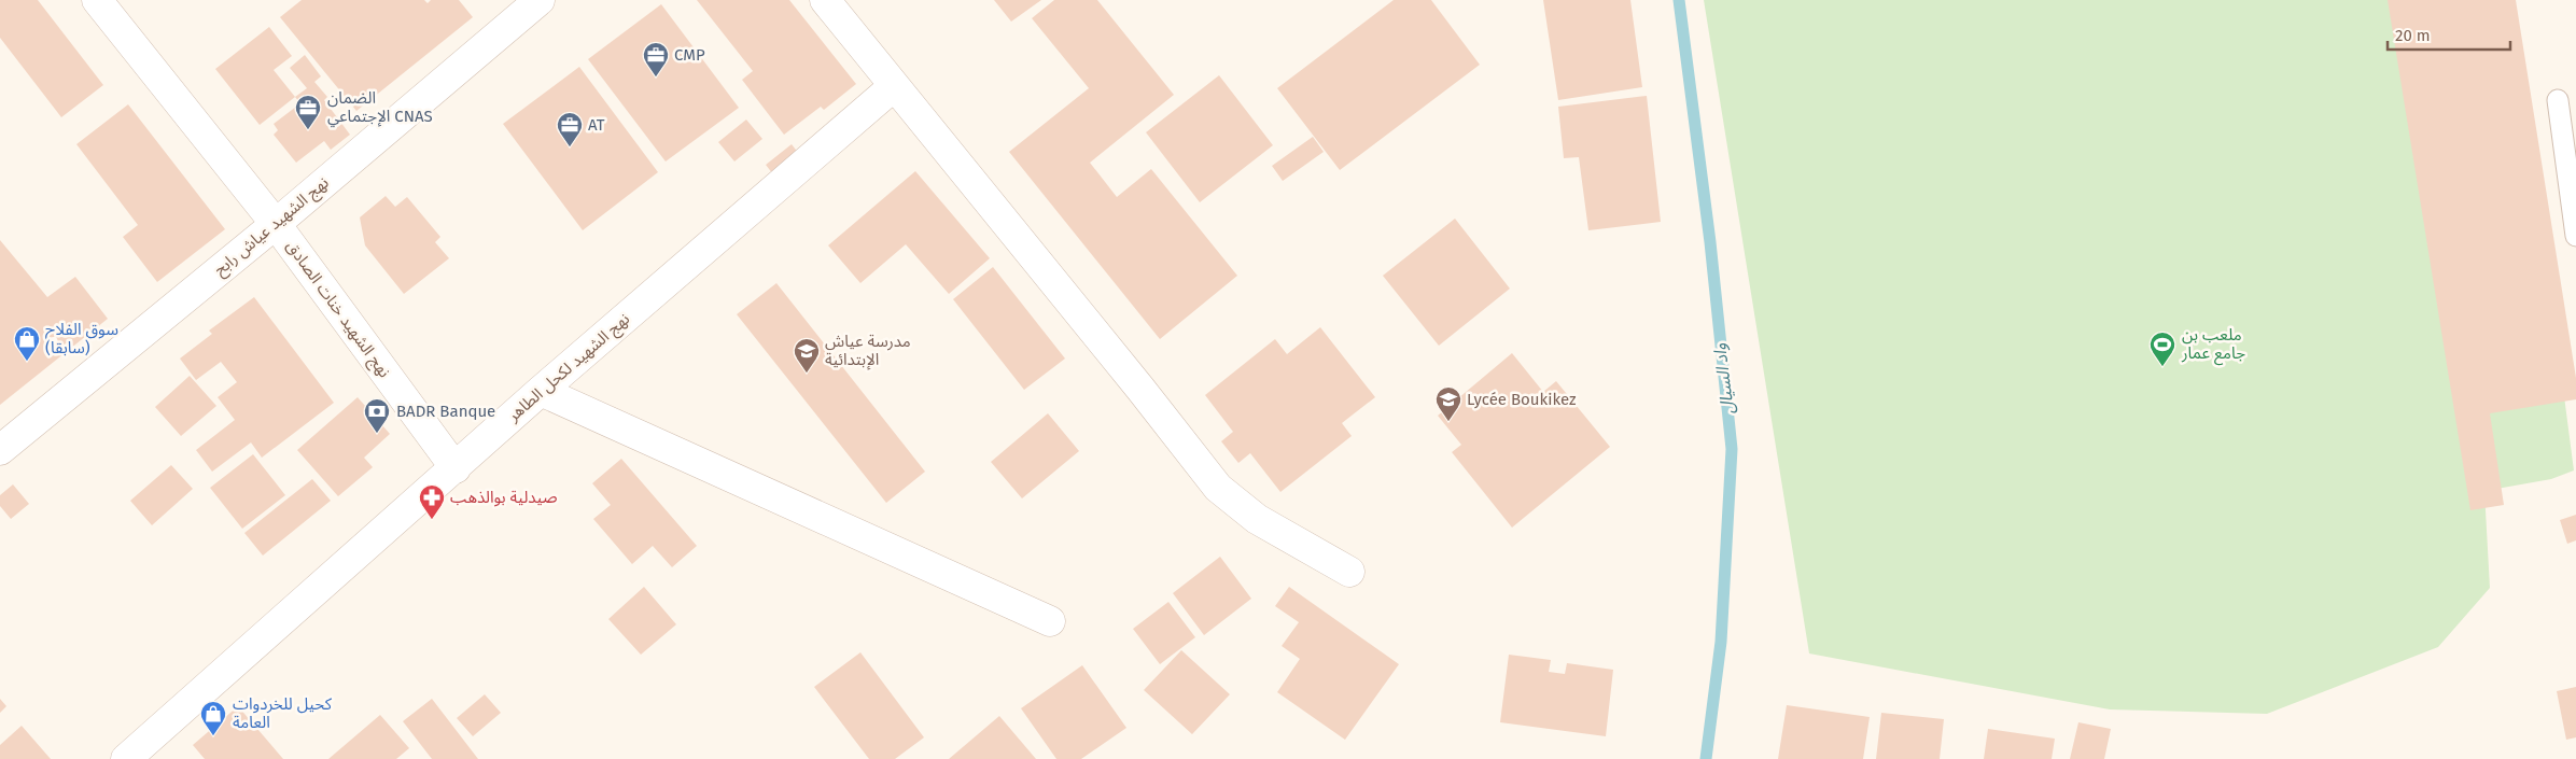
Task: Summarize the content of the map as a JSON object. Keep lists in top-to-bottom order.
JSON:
{
  "streets": {
    "street": ["نهج الشهيد عياش رابح", "نهج الشهيد خنات الصادق", "نهج الشهيد لكحل الطاهر"]
  },
  "crossings": [
    ["نهج الشهيد عياش رابح", "نهج الشهيد خنات الصادق"],
    ["نهج الشهيد خنات الصادق", "نهج الشهيد لكحل الطاهر"]
  ],
  "water": ["واد السيال"],
  "places": {
    "office": ["CMP", "الضمان الإجتماعي CNAS", "AT"],
    "shop": ["سوق الفلاح (سابقا)", "كحيل للخردوات العامة"],
    "sports": ["ملعب بن جامع عمار"],
    "school or university": ["مدرسة عياش الإبتدائية", "Lycée Boukikez"],
    "bank": ["BADR Banque"],
    "pharmacy": ["صيدلية بوالذهب"]
  },
  "scale_bar": "20 m"
}
